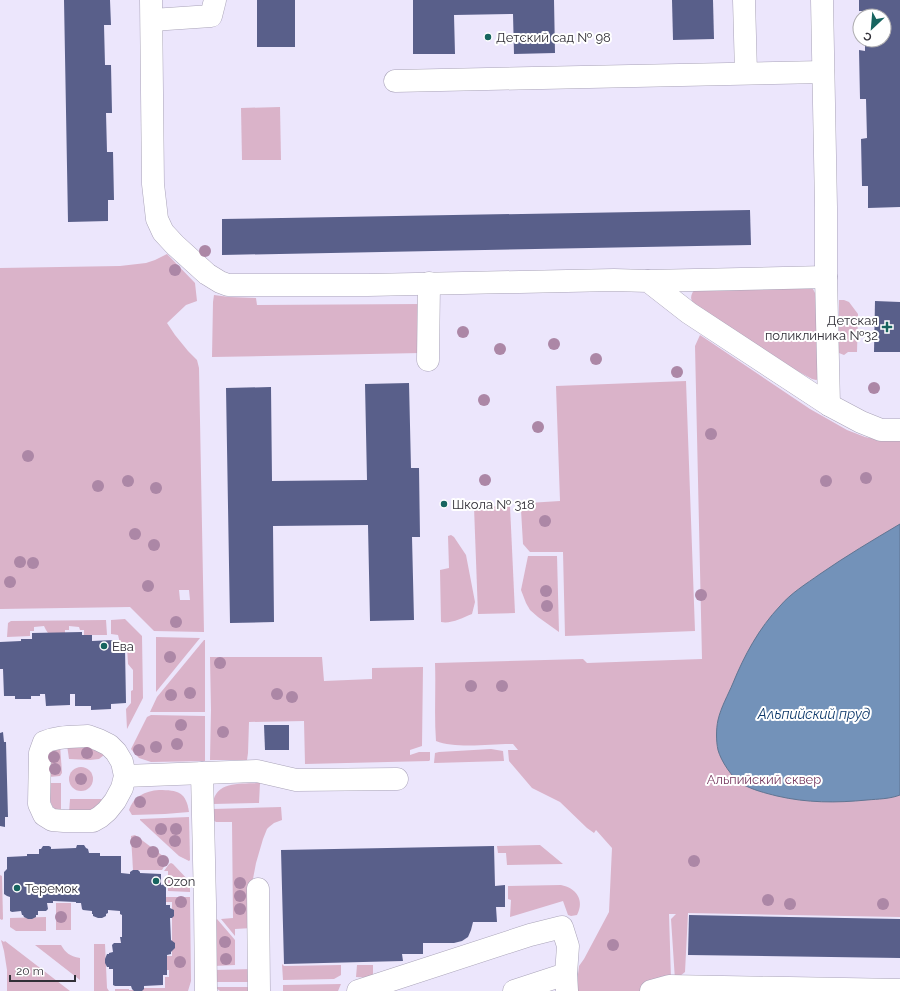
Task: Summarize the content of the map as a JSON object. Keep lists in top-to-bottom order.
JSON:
{
  "water": ["Альпийский пруд"],
  "parks": ["Альпийский сквер"],
  "places": {
    "other": [
      "Детский сад № 98",
      "Школа № 318",
      "Ева",
      "Ozon",
      "Теремок"
    ],
    "health": ["Детская поликлиника №32"]
  },
  "scale_bar": "20 m",
  "north": "bottom left"
}
